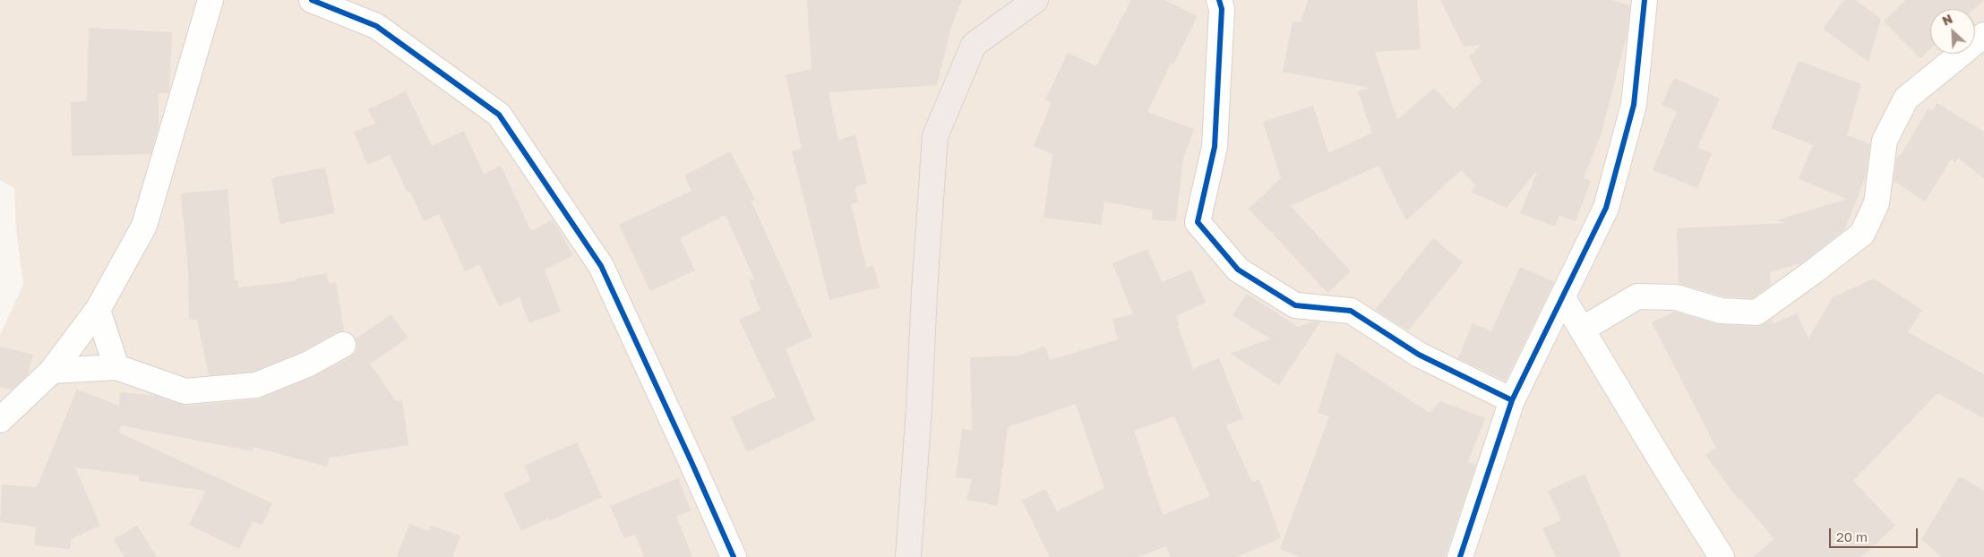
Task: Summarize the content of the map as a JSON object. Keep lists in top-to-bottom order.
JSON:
{
  "scale_bar": "20 m",
  "north": "top left"
}
